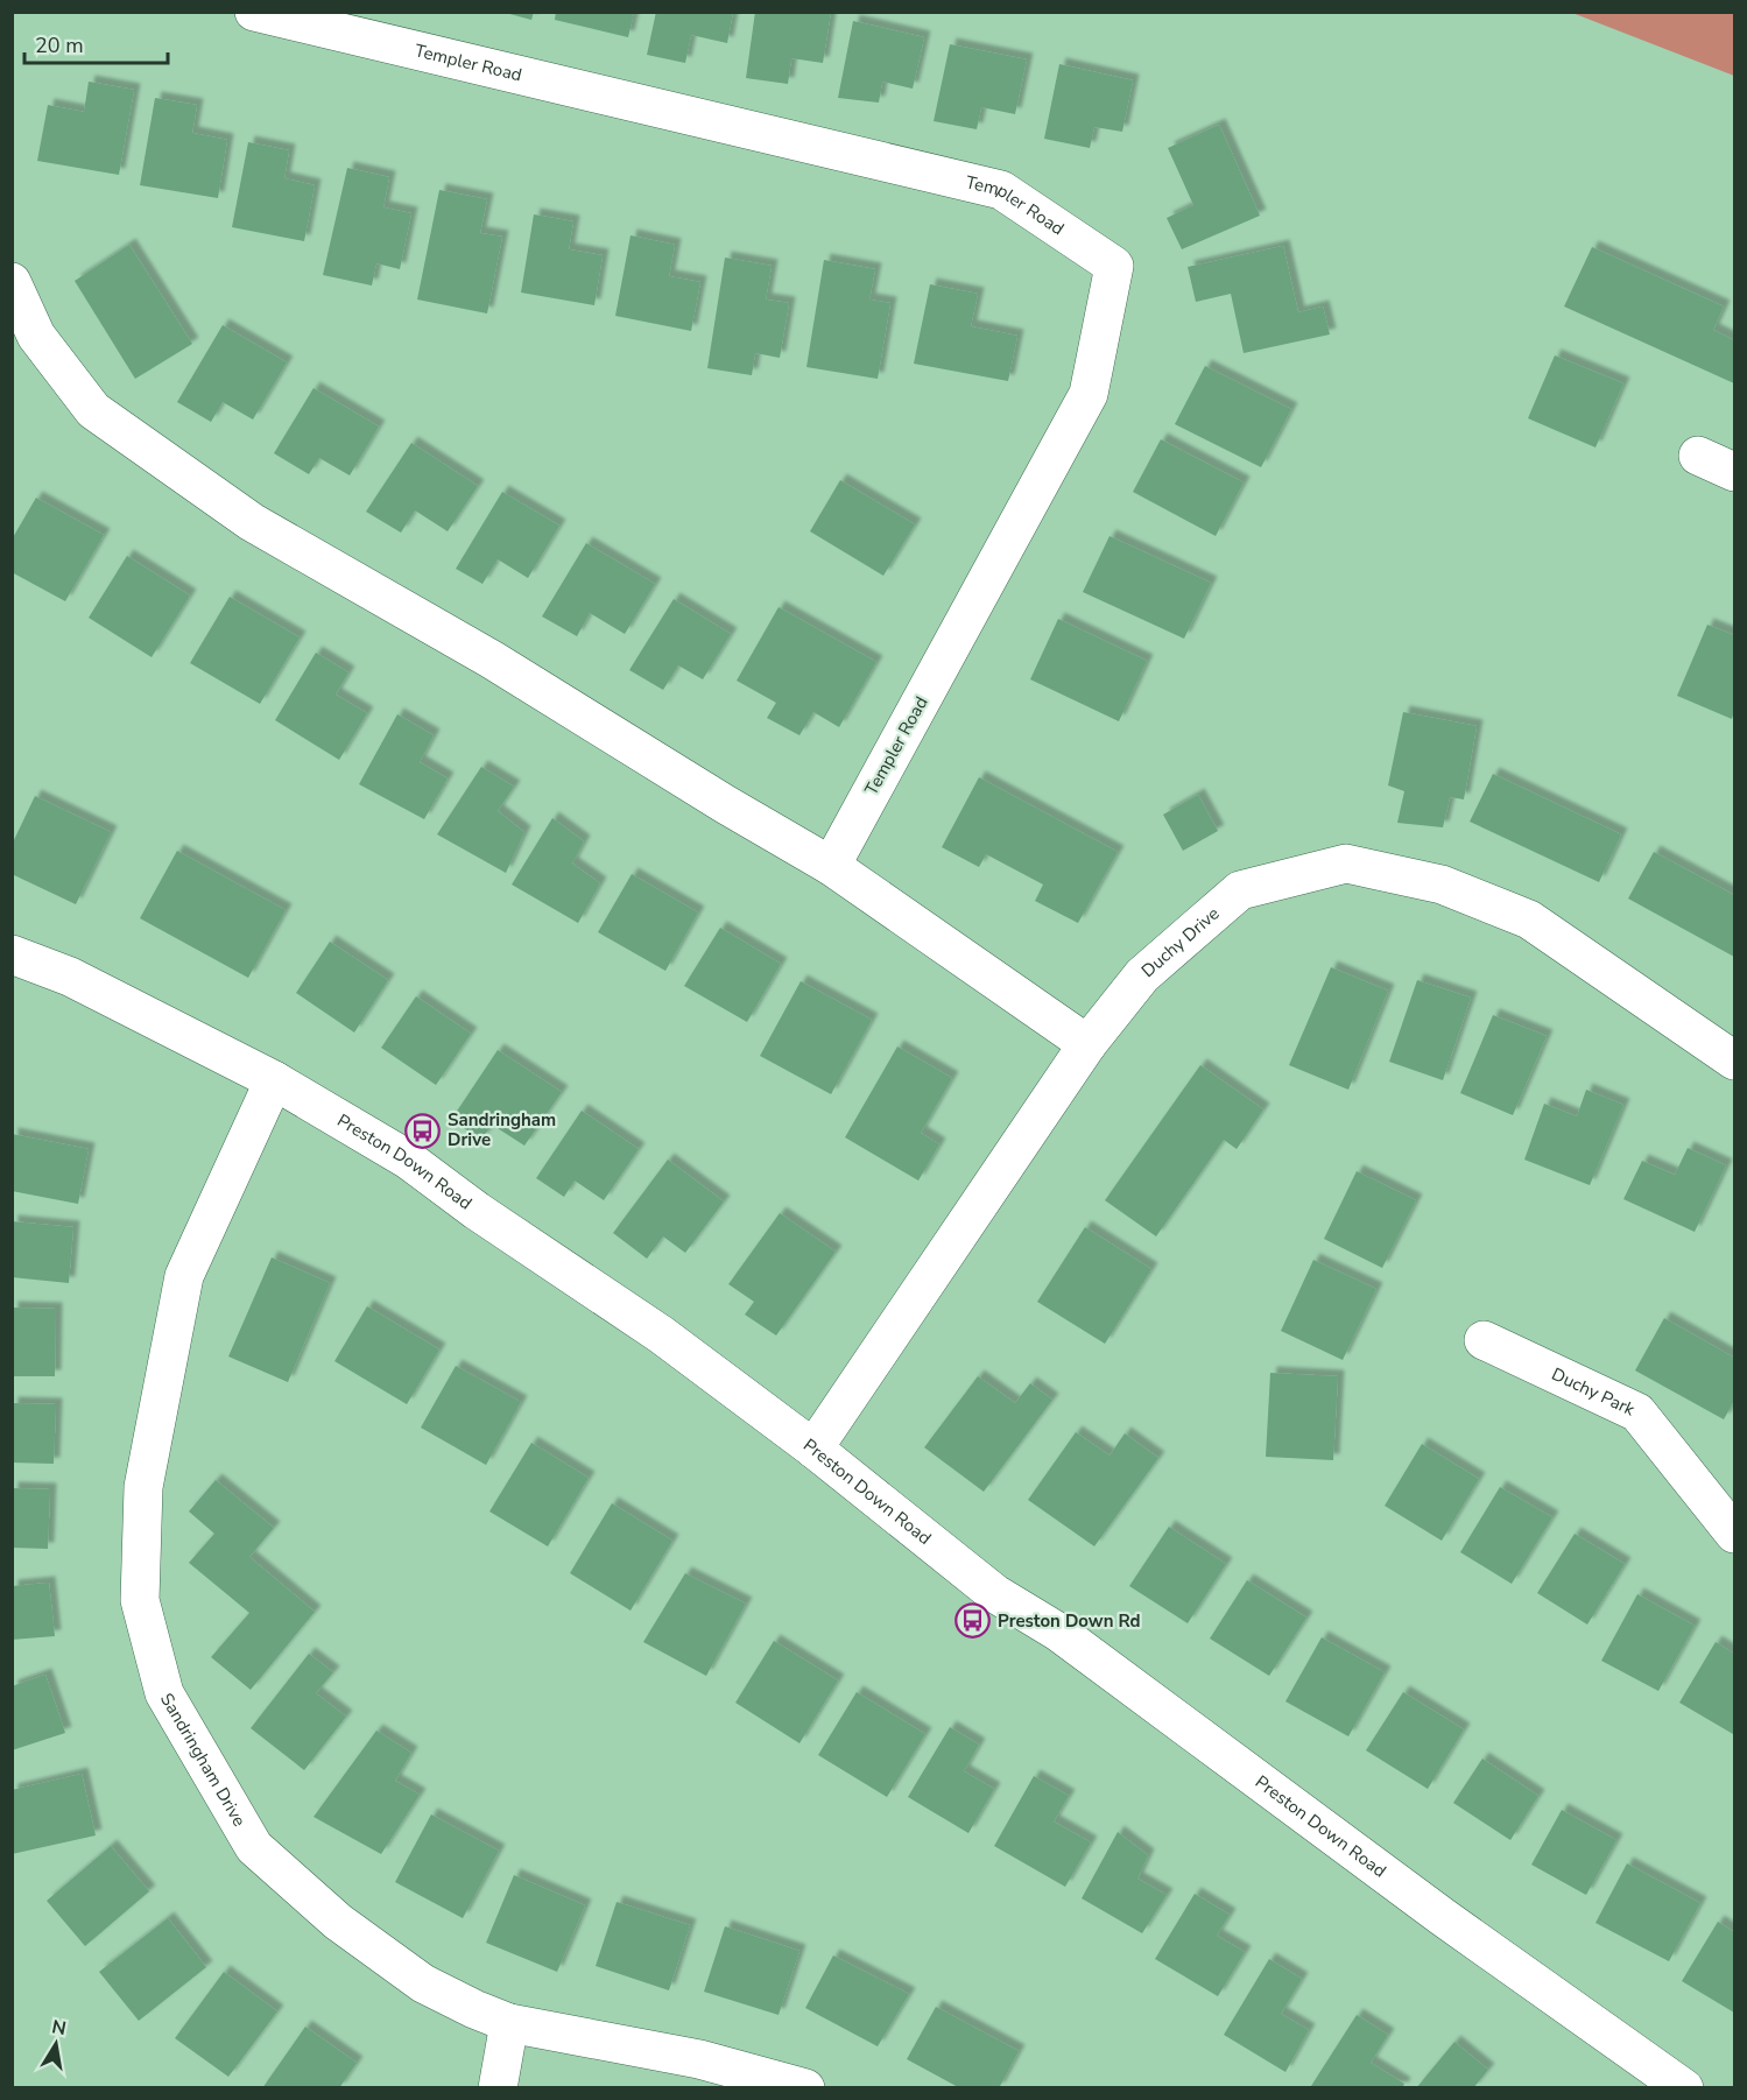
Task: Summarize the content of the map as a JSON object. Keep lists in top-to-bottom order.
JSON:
{
  "streets": {
    "street": [
      "Templer Road",
      "Duchy Drive",
      "Preston Down Road",
      "Duchy Park",
      "Sandringham Drive"
    ]
  },
  "crossings": [
    ["Duchy Drive", "Preston Down Road"],
    ["Preston Down Road", "Sandringham Drive"]
  ],
  "places": {
    "bus stop": ["Sandringham Drive", "Preston Down Rd"]
  },
  "scale_bar": "20 m",
  "north": "top"
}
